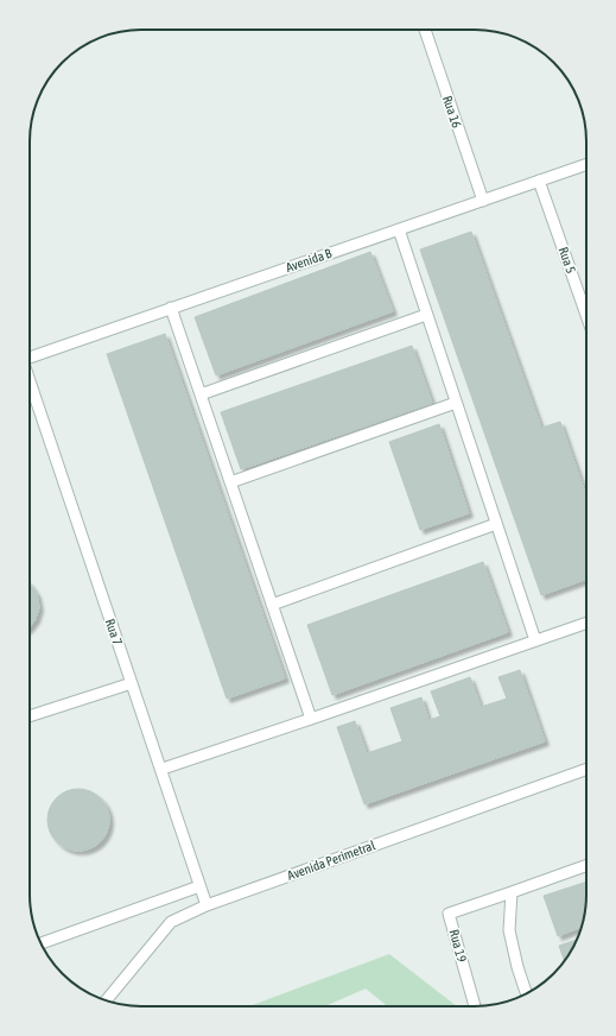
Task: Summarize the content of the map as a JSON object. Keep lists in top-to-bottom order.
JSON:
{
  "streets": {
    "lane": [
      "Rua 16",
      "Avenida B",
      "Rua 5",
      "Rua 7",
      "Avenida Perimetral",
      "Rua 19"
    ]
  },
  "crossings": [
    ["Rua 16", "Avenida B"],
    ["Avenida B", "Rua 5"],
    ["Rua 7", "Avenida Perimetral"]
  ]
}
